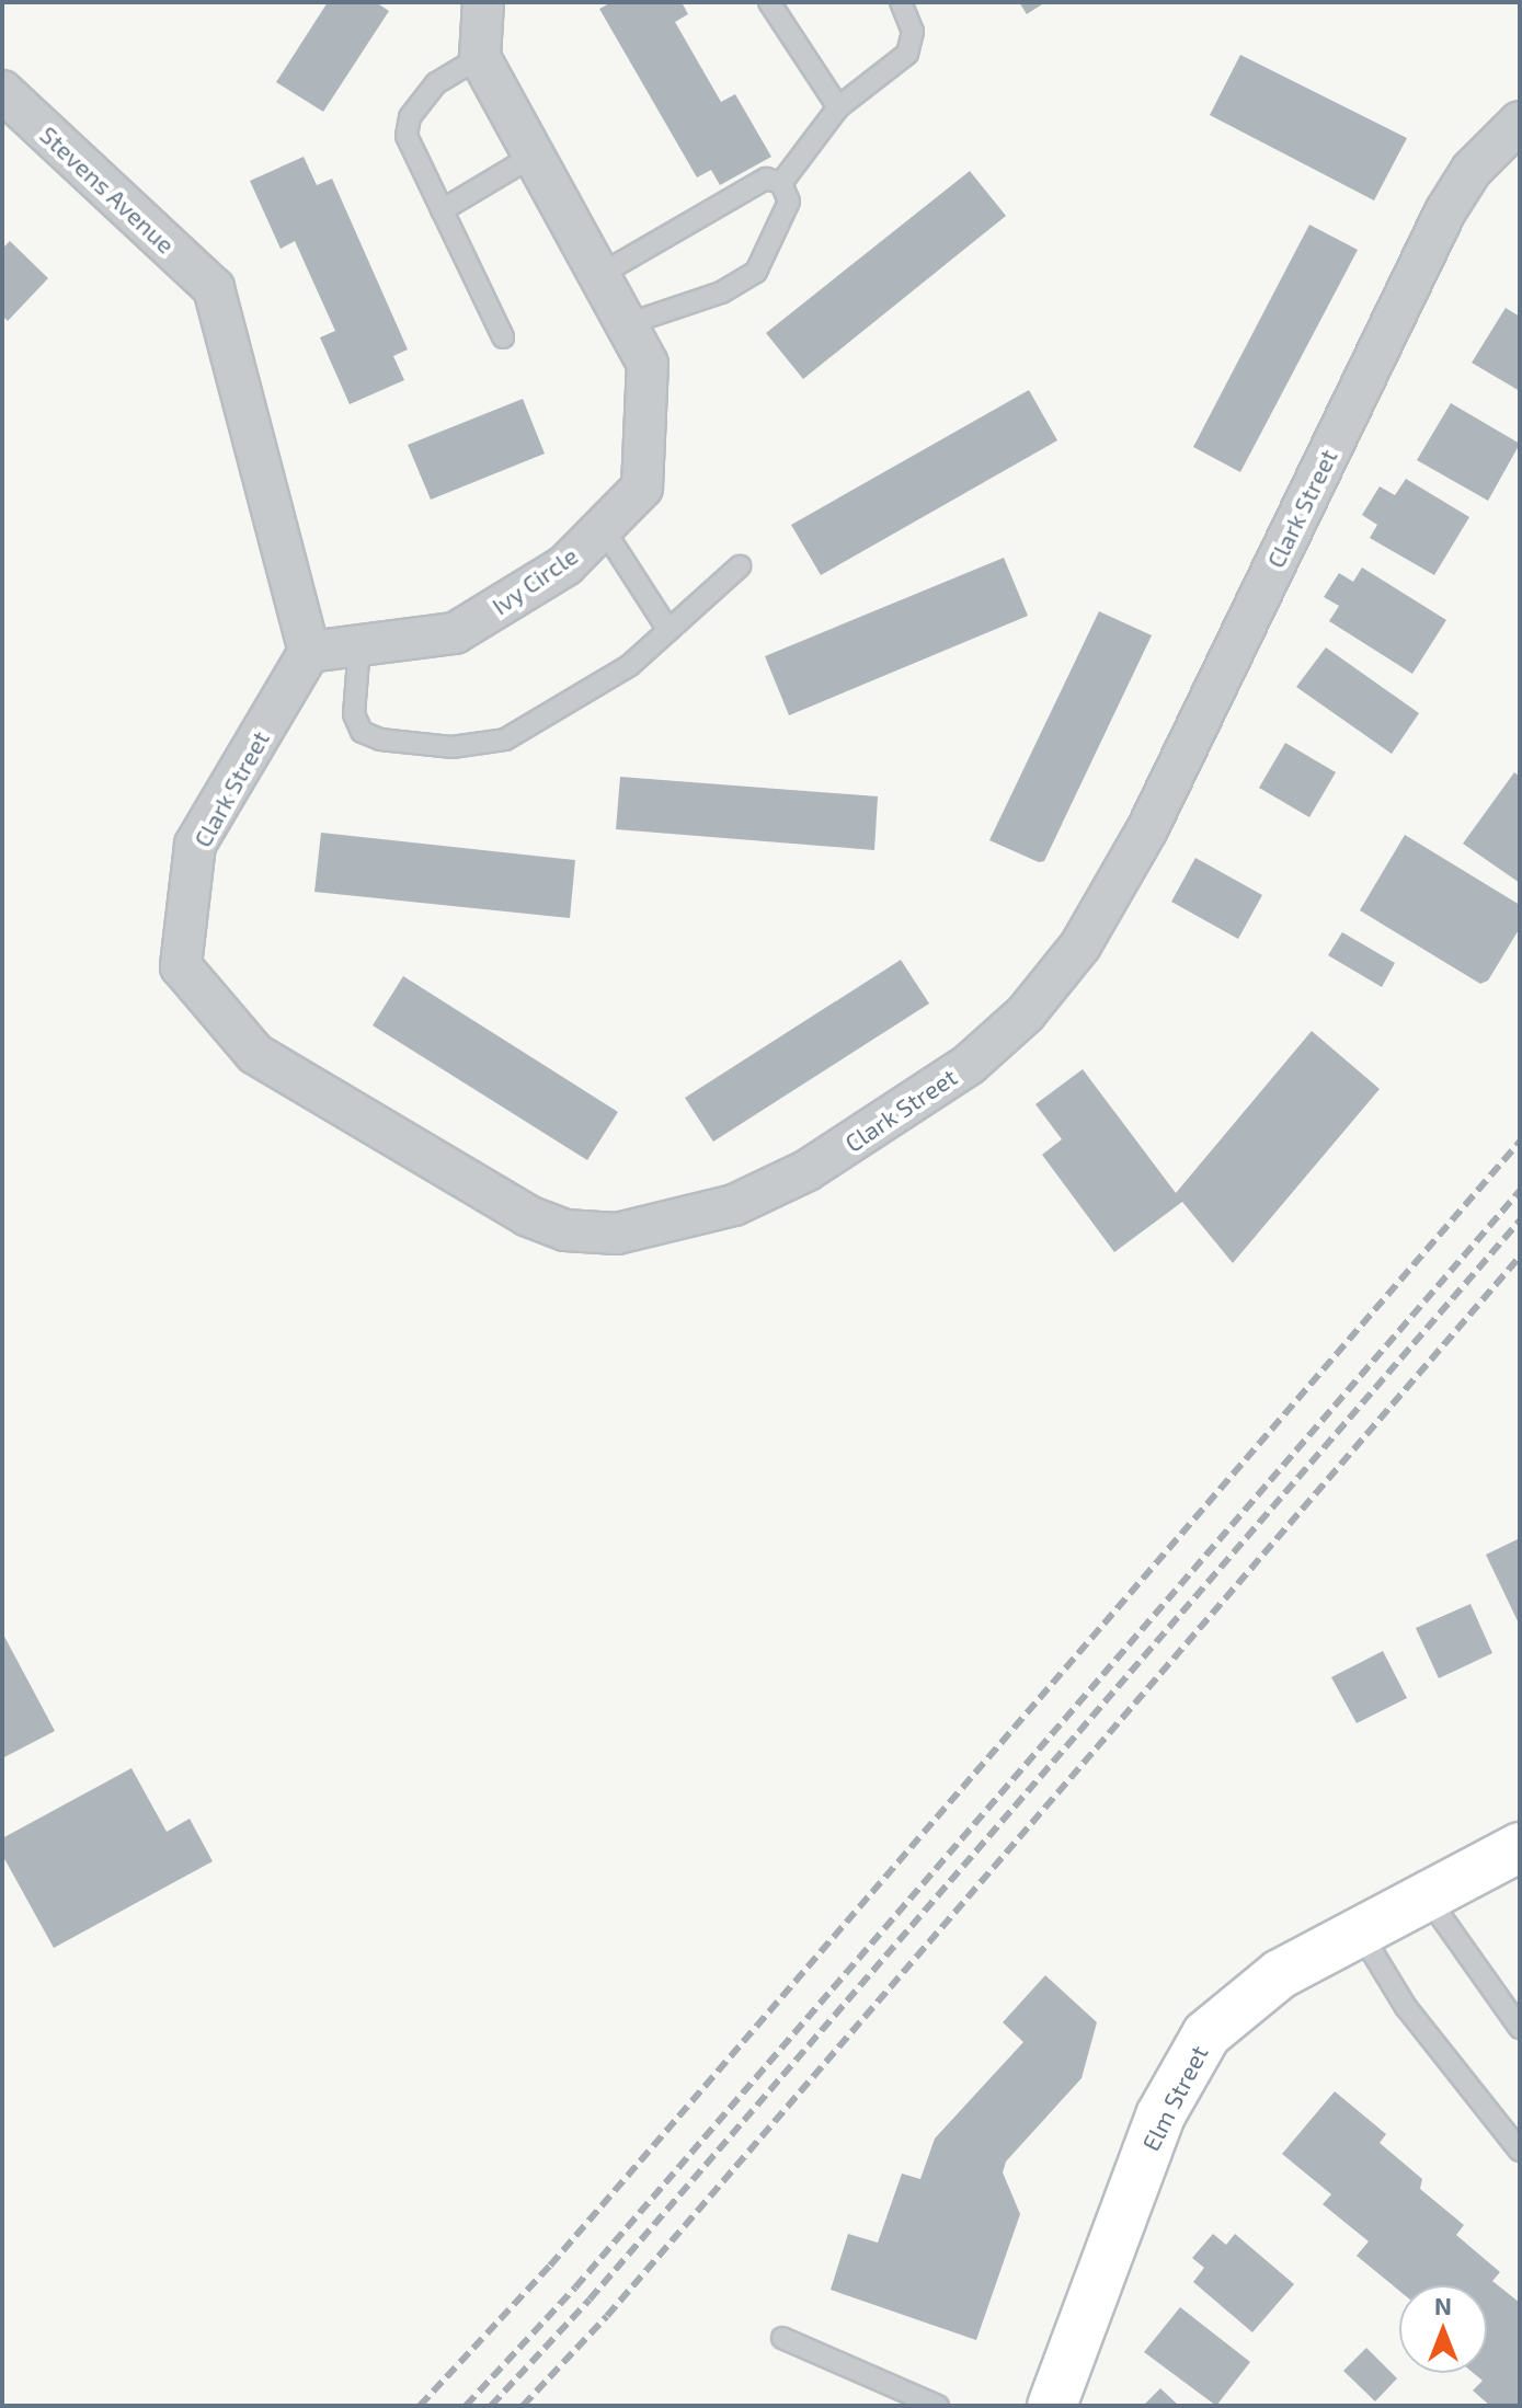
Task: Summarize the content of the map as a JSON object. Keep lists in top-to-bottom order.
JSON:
{
  "streets": {
    "main road": ["Elm Street"],
    "street": ["Stevens Avenue", "Clark Street", "Ivy Circle"]
  },
  "crossings": [
    ["Stevens Avenue", "Clark Street"],
    ["Stevens Avenue", "Ivy Circle"],
    ["Clark Street", "Ivy Circle"]
  ],
  "north": "top"
}
